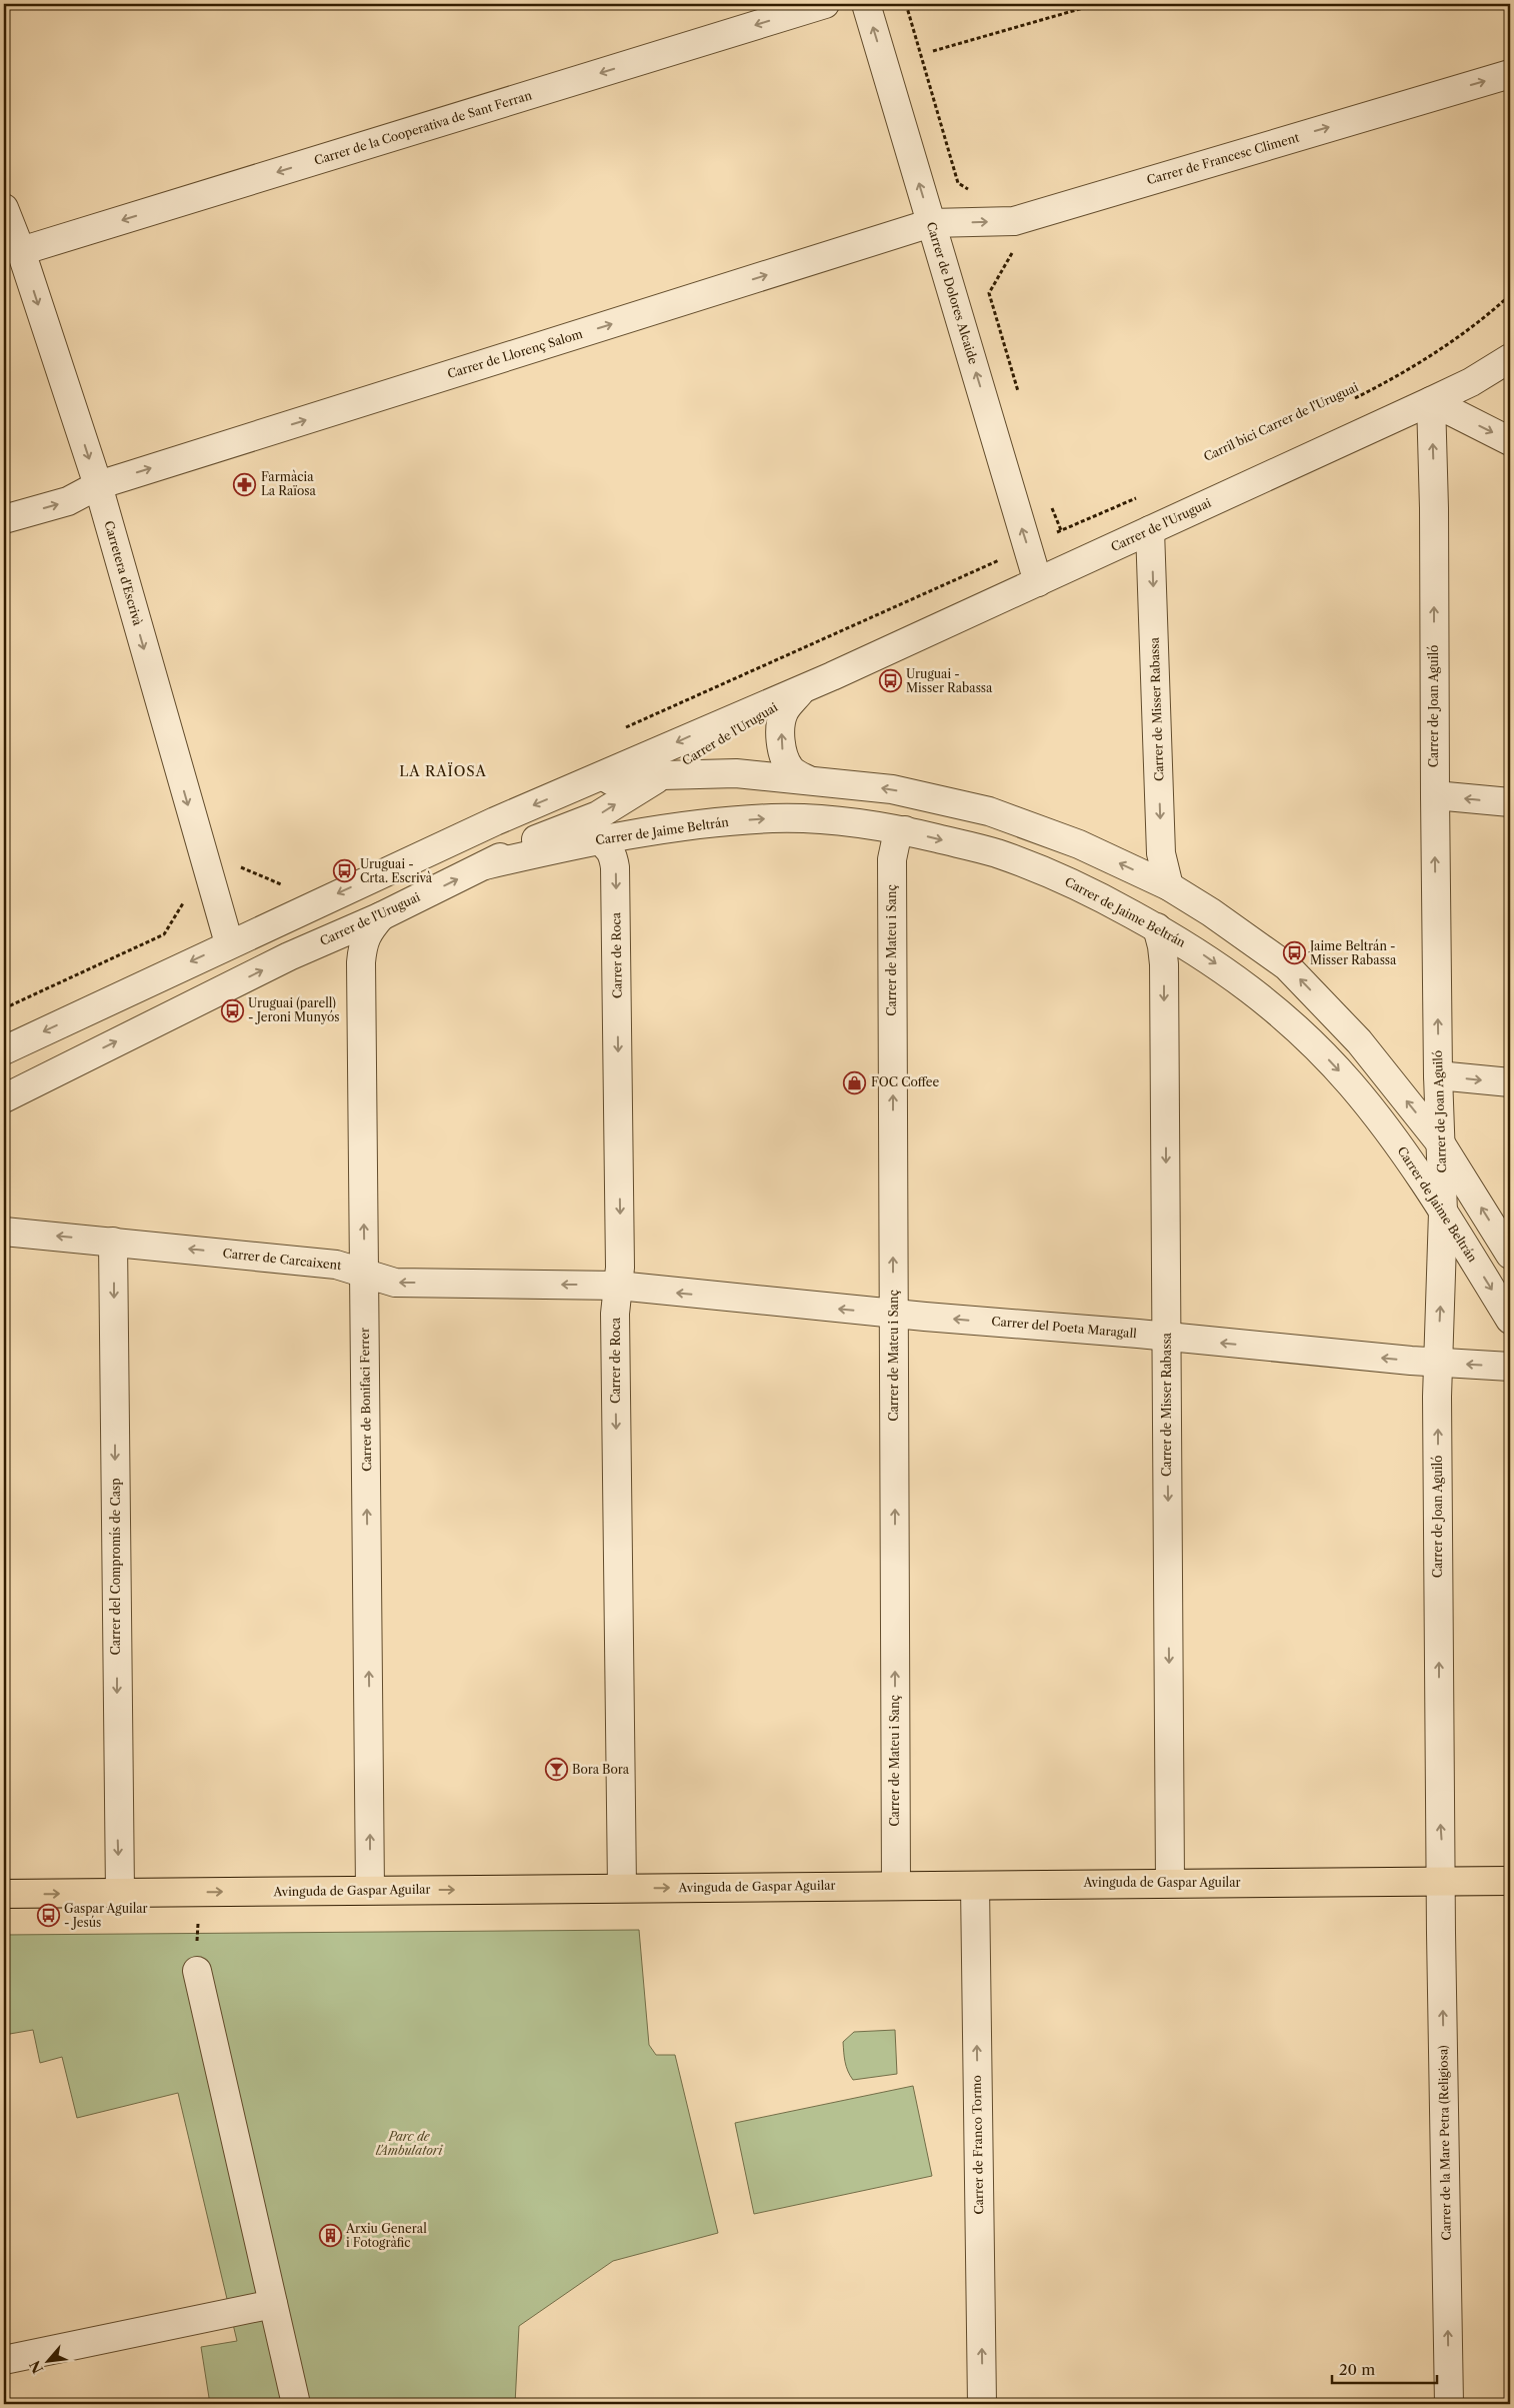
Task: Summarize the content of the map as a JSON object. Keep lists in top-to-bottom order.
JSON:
{
  "streets": {
    "main road": ["Avinguda de Gaspar Aguilar"],
    "street": [
      "Carrer de la Cooperativa de Sant Ferran",
      "Carrer de Francesc Climent",
      "Carrer de Dolores Alcaide",
      "Carrer de Llorenç Salom",
      "Carrer de l'Uruguai",
      "Carretera d'Escrivà",
      "Carrer de Joan Aguiló",
      "Carrer de Misser Rabassa",
      "Carrer de Jaime Beltrán",
      "Carrer de Mateu i Sanç",
      "Carrer de Roca",
      "Carrer de Carcaixent",
      "Carrer del Poeta Maragall",
      "Carrer de Bonifaci Ferrer",
      "Carrer del Compromís de Casp",
      "Carrer de la Mare Petra (Religiosa)",
      "Carrer de Franco Tormo"
    ],
    "path": ["Carril bici Carrer de l'Uruguai"]
  },
  "crossings": [
    ["Carrer de la Cooperativa de Sant Ferran", "Carretera d'Escrivà"],
    ["Carrer de Francesc Climent", "Carrer de Dolores Alcaide"],
    ["Carrer de Francesc Climent", "Carrer de Llorenç Salom"],
    ["Carrer de Dolores Alcaide", "Carrer de Llorenç Salom"],
    ["Carrer de Dolores Alcaide", "Carrer de l'Uruguai"],
    ["Carrer de Llorenç Salom", "Carretera d'Escrivà"],
    ["Carrer de l'Uruguai", "Carretera d'Escrivà"],
    ["Carrer de l'Uruguai", "Carrer de Joan Aguiló"],
    ["Carrer de l'Uruguai", "Carrer de Misser Rabassa"],
    ["Carrer de l'Uruguai", "Carrer de Jaime Beltrán"],
    ["Carrer de l'Uruguai", "Carrer de Bonifaci Ferrer"],
    ["Carrer de Joan Aguiló", "Carrer de Jaime Beltrán"],
    ["Carrer de Joan Aguiló", "Carrer del Poeta Maragall"],
    ["Carrer de Joan Aguiló", "Avinguda de Gaspar Aguilar"],
    ["Carrer de Joan Aguiló", "Carrer de la Mare Petra (Religiosa)"],
    ["Carrer de Misser Rabassa", "Carrer de Jaime Beltrán"],
    ["Carrer de Misser Rabassa", "Carrer del Poeta Maragall"],
    ["Carrer de Misser Rabassa", "Avinguda de Gaspar Aguilar"],
    ["Carrer de Jaime Beltrán", "Carrer de Mateu i Sanç"],
    ["Carrer de Jaime Beltrán", "Carrer de Roca"],
    ["Carrer de Mateu i Sanç", "Carrer del Poeta Maragall"],
    ["Carrer de Mateu i Sanç", "Avinguda de Gaspar Aguilar"],
    ["Carrer de Roca", "Carrer de Carcaixent"],
    ["Carrer de Roca", "Carrer del Poeta Maragall"],
    ["Carrer de Roca", "Avinguda de Gaspar Aguilar"],
    ["Carrer de Carcaixent", "Carrer del Poeta Maragall"],
    ["Carrer de Carcaixent", "Carrer de Bonifaci Ferrer"],
    ["Carrer de Carcaixent", "Carrer del Compromís de Casp"],
    ["Carrer de Bonifaci Ferrer", "Avinguda de Gaspar Aguilar"],
    ["Carrer del Compromís de Casp", "Avinguda de Gaspar Aguilar"],
    ["Avinguda de Gaspar Aguilar", "Carrer de la Mare Petra (Religiosa)"],
    ["Avinguda de Gaspar Aguilar", "Carrer de Franco Tormo"]
  ],
  "one_way": [
    "Carrer de la Cooperativa de Sant Ferran",
    "Carrer de Francesc Climent",
    "Carrer de Dolores Alcaide",
    "Carrer de Llorenç Salom",
    "Carretera d'Escrivà",
    "Carrer de Joan Aguiló",
    "Carrer de Misser Rabassa",
    "Carrer de Mateu i Sanç",
    "Carrer de Roca",
    "Carrer de Carcaixent",
    "Carrer del Poeta Maragall",
    "Carrer de Bonifaci Ferrer",
    "Carrer del Compromís de Casp",
    "Avinguda de Gaspar Aguilar",
    "Carrer de la Mare Petra (Religiosa)",
    "Carrer de Franco Tormo"
  ],
  "districts": ["LA RAÏOSA"],
  "parks": ["Parc de l'Ambulatori"],
  "places": {
    "pharmacy": ["Farmàcia La Raïosa"],
    "bus stop": [
      "Uruguai - Misser Rabassa",
      "Uruguai - Crta. Escrivà",
      "Jaime Beltrán - Misser Rabassa",
      "Uruguai (parell) - Jeroni Munyós",
      "Gaspar Aguilar - Jesús"
    ],
    "shop": ["FOC Coffee"],
    "bar": ["Bora Bora"],
    "building": ["Arxiu General i Fotogràfic"]
  },
  "scale_bar": "20 m",
  "north": "bottom left"
}
